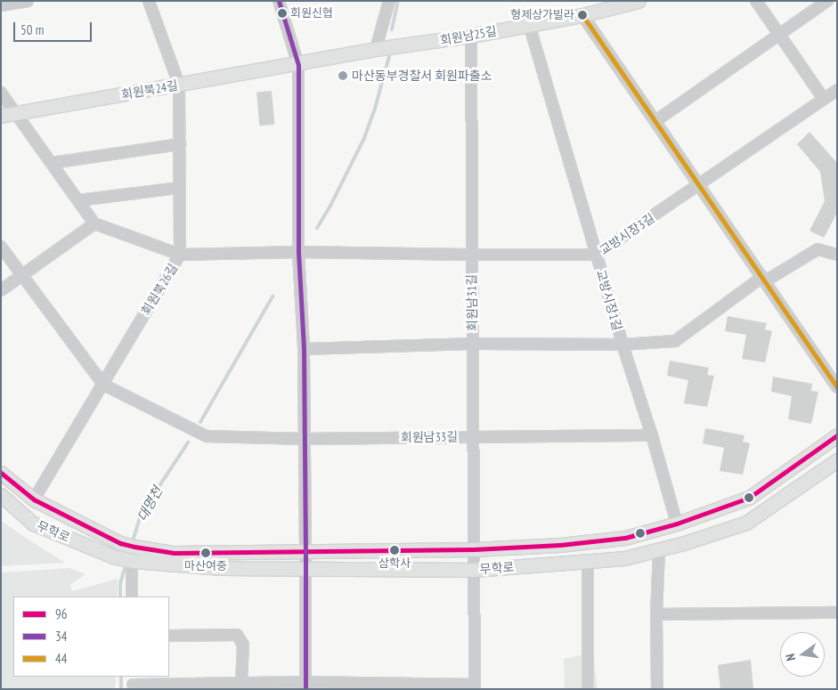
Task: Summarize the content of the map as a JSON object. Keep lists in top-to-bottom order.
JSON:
{
  "streets": {
    "main road": ["회원남25길", "회원북24길", "무학로"],
    "street": [
      "교방시장3길",
      "회원북26길",
      "교방시장1길",
      "회원남31길",
      "회원남33길"
    ]
  },
  "crossings": [
    ["회원남25길", "회원북24길"],
    ["회원남25길", "교방시장1길"],
    ["회원남25길", "회원남31길"],
    ["회원북24길", "회원북26길"],
    ["교방시장3길", "회원북26길"],
    ["교방시장3길", "교방시장1길"],
    ["교방시장3길", "회원남31길"],
    ["회원북26길", "회원남33길"],
    ["회원북26길", "무학로"],
    ["교방시장1길", "회원남33길"],
    ["교방시장1길", "무학로"],
    ["회원남31길", "회원남33길"],
    ["회원남31길", "무학로"]
  ],
  "water": ["대명천"],
  "places": [
    "회원신협",
    "형제상가빌라",
    "마산동부경찰서 회원파출소",
    "삼학사",
    "마산여중"
  ],
  "lines": ["transit line 34", "transit line 44", "transit line 96"],
  "legend": ["96", "34", "44"],
  "scale_bar": "50 m",
  "north": "left"
}
